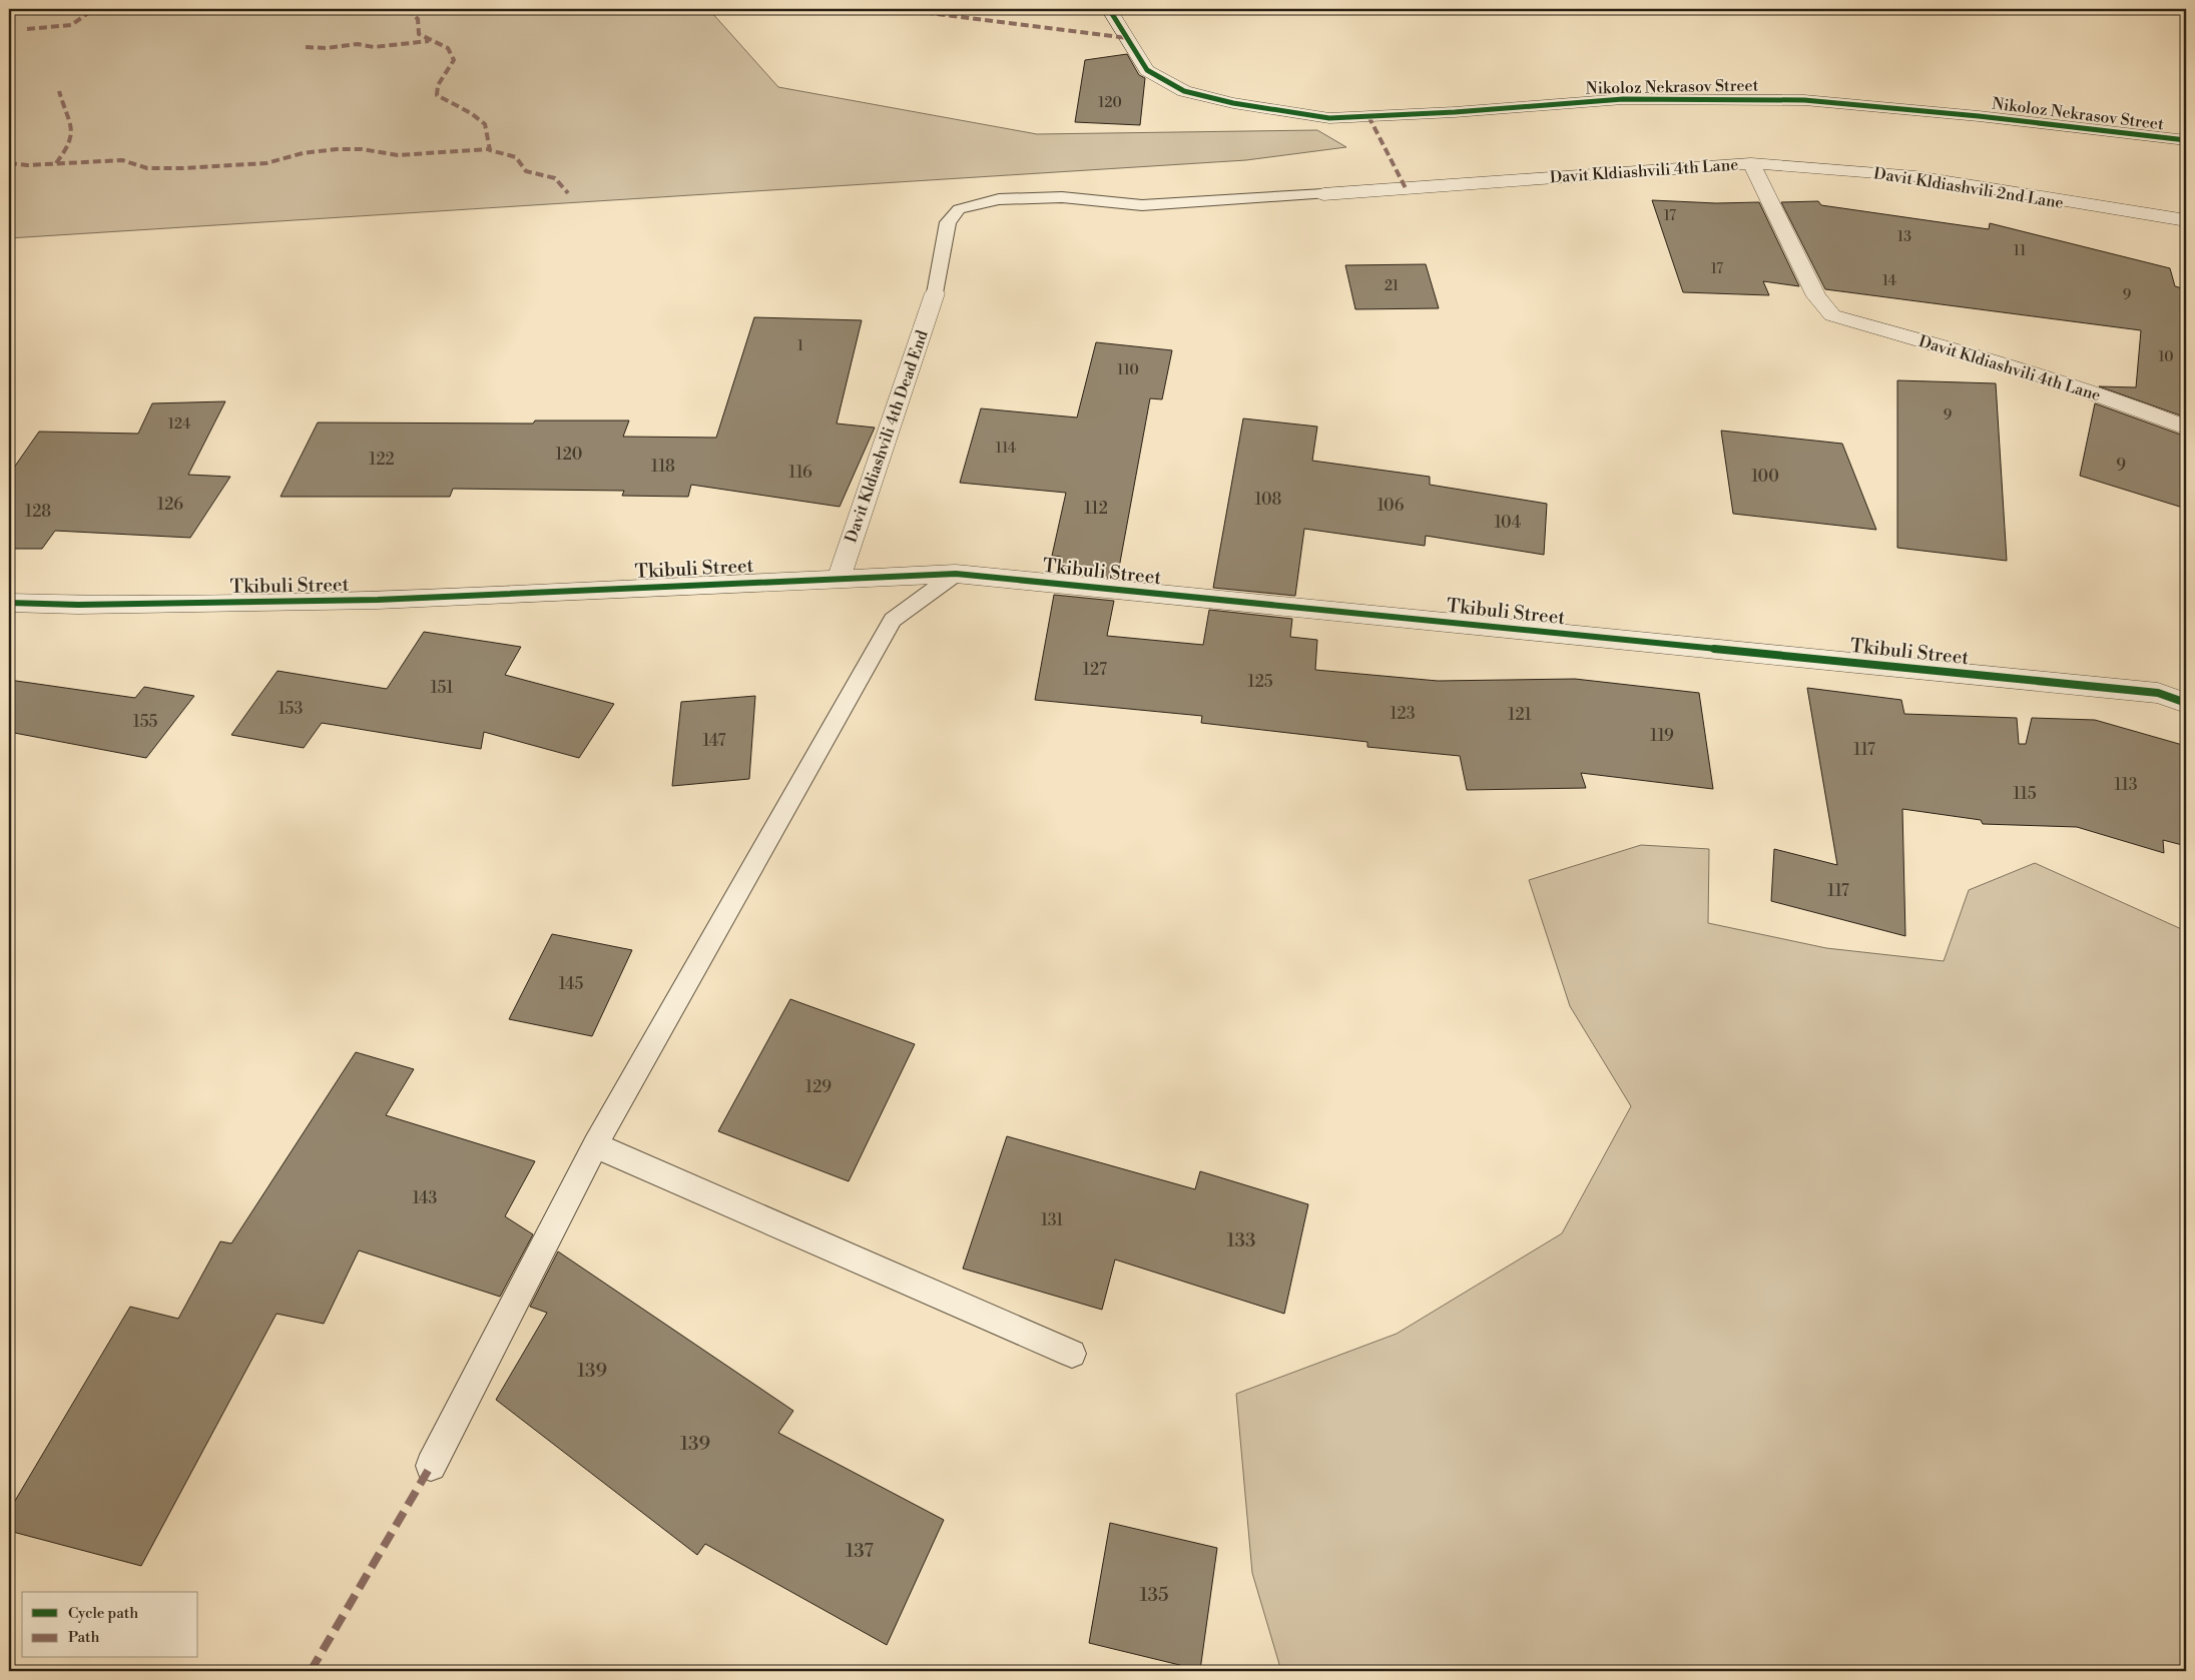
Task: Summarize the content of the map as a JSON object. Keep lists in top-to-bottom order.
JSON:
{
  "streets": {
    "street": [
      "Nikoloz Nekrasov Street",
      "Davit Kldiashvili 4th Lane",
      "Davit Kldiashvili 2nd Lane",
      "Davit Kldiashvili 4th Dead End",
      "Tkibuli Street"
    ]
  },
  "crossings": [
    ["Davit Kldiashvili 4th Lane", "Davit Kldiashvili 2nd Lane"],
    ["Davit Kldiashvili 4th Dead End", "Tkibuli Street"]
  ],
  "house_numbers": [
    "120",
    "17",
    "13",
    "11",
    "17",
    "14",
    "21",
    "9",
    "1",
    "10",
    "110",
    "9",
    "124",
    "114",
    "120",
    "122",
    "9",
    "118",
    "116",
    "100",
    "108",
    "126",
    "106",
    "112",
    "128",
    "104",
    "127",
    "125",
    "151",
    "153",
    "123",
    "121",
    "155",
    "119",
    "147",
    "117",
    "113",
    "115",
    "117",
    "145",
    "129",
    "143",
    "131",
    "133",
    "139",
    "139",
    "137",
    "135"
  ],
  "legend": ["Cycle path", "Path"]
}
